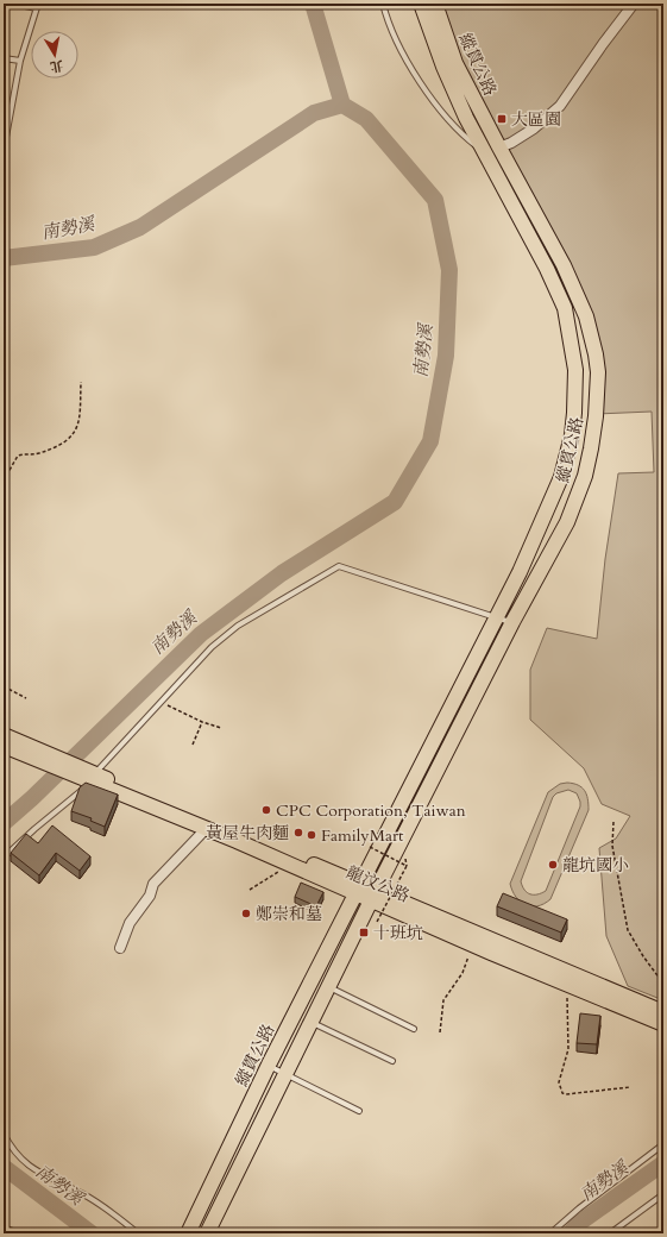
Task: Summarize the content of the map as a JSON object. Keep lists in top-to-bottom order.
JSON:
{
  "streets": {
    "main road": ["縱貫公路", "龍汶公路"]
  },
  "crossings": [
    ["縱貫公路", "龍汶公路"]
  ],
  "water": ["南勢溪"],
  "places": {
    "transit": ["大區園", "十班坑"],
    "other": [
      "CPC Corporation, Taiwan",
      "黃屋牛肉麵",
      "FamilyMart",
      "龍坑國小",
      "鄭崇和墓"
    ]
  },
  "north": "bottom"
}
